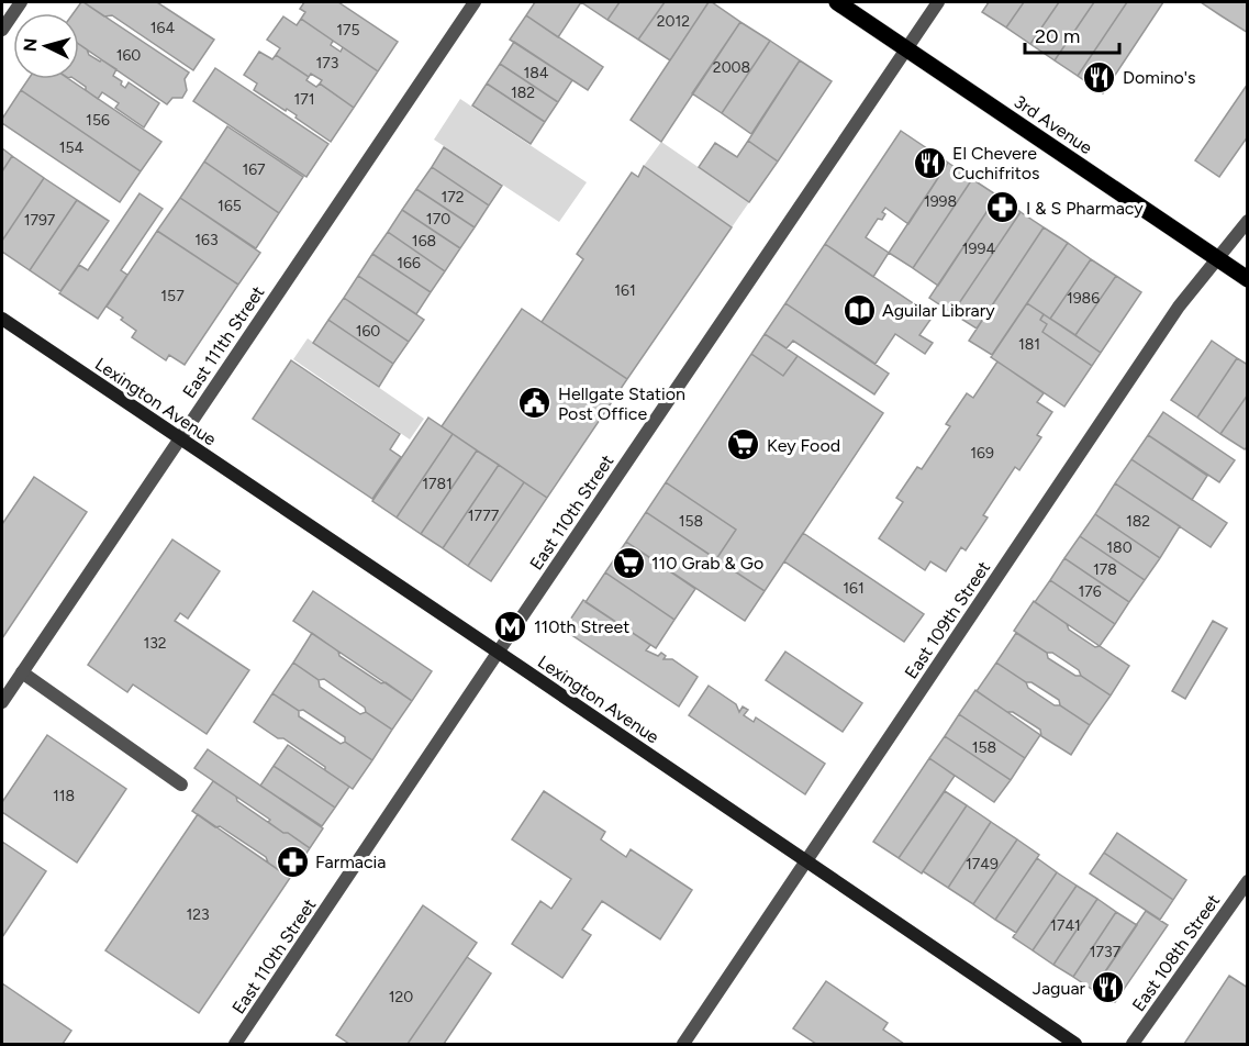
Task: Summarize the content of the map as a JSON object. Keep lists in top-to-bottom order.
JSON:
{
  "streets": {
    "main road": ["3rd Avenue", "Lexington Avenue"],
    "street": [
      "East 111th Street",
      "East 110th Street",
      "East 109th Street",
      "East 108th Street"
    ]
  },
  "crossings": [
    ["3rd Avenue", "East 110th Street"],
    ["3rd Avenue", "East 109th Street"],
    ["East 111th Street", "Lexington Avenue"],
    ["Lexington Avenue", "East 110th Street"],
    ["Lexington Avenue", "East 109th Street"]
  ],
  "places": {
    "restaurant": ["Domino's", "El Chevere Cuchifritos", "Jaguar"],
    "pharmacy": ["I & S Pharmacy", "Farmacia"],
    "library": ["Aguilar Library"],
    "public building": ["Hellgate Station Post Office"],
    "supermarket": ["Key Food", "110 Grab & Go"],
    "metro station": ["110th Street"]
  },
  "house_numbers": [
    "2012",
    "164",
    "175",
    "160",
    "173",
    "2008",
    "184",
    "182",
    "171",
    "156",
    "154",
    "167",
    "172",
    "1998",
    "165",
    "170",
    "1797",
    "163",
    "168",
    "1994",
    "166",
    "161",
    "157",
    "1986",
    "160",
    "181",
    "169",
    "1781",
    "1777",
    "158",
    "182",
    "180",
    "178",
    "161",
    "176",
    "132",
    "158",
    "118",
    "1749",
    "123",
    "1741",
    "1737",
    "120"
  ],
  "scale_bar": "20 m",
  "north": "left"
}
